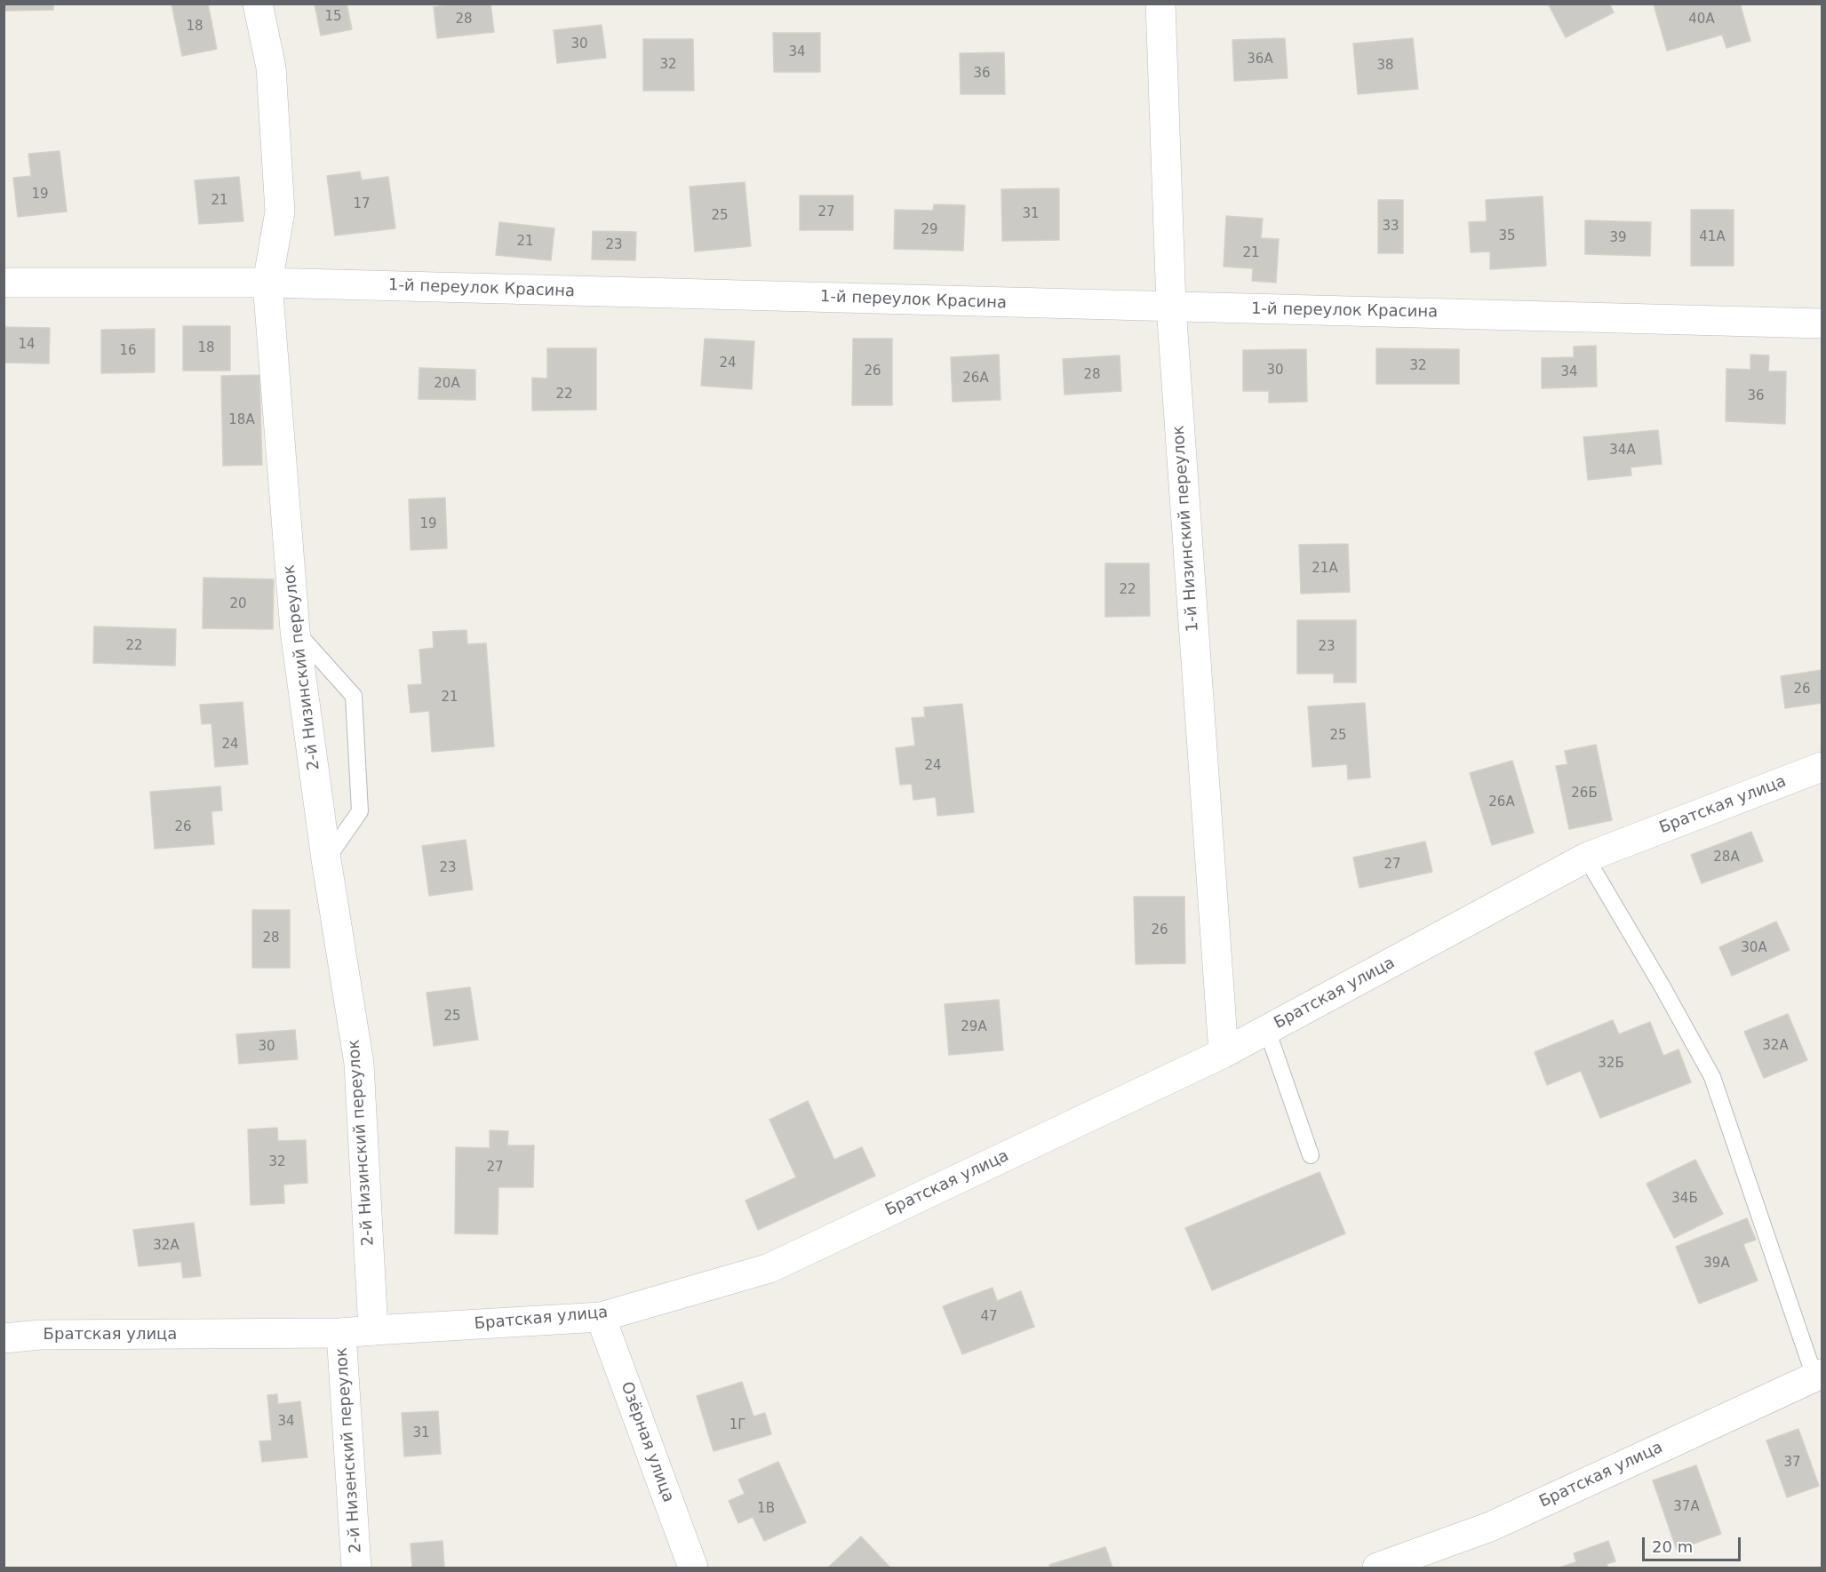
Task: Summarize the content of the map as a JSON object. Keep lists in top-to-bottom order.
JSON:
{
  "streets": {
    "street": [
      "1-й переулок Красина",
      "1-й Низинский переулок",
      "2-й Низинский переулок",
      "Братская улица",
      "Озёрная улица",
      "2-й Низенский переулок"
    ]
  },
  "crossings": [
    ["1-й переулок Красина", "1-й Низинский переулок"],
    ["1-й переулок Красина", "2-й Низинский переулок"],
    ["1-й Низинский переулок", "Братская улица"],
    ["2-й Низинский переулок", "Братская улица"],
    ["Братская улица", "Озёрная улица"],
    ["Братская улица", "2-й Низенский переулок"]
  ],
  "house_numbers": [
    "15",
    "28",
    "40А",
    "18",
    "30",
    "34",
    "36А",
    "32",
    "38",
    "36",
    "19",
    "21",
    "17",
    "27",
    "31",
    "25",
    "33",
    "29",
    "35",
    "41А",
    "39",
    "21",
    "23",
    "21",
    "14",
    "18",
    "16",
    "24",
    "32",
    "30",
    "26",
    "34",
    "28",
    "26А",
    "20А",
    "22",
    "36",
    "18А",
    "34А",
    "19",
    "21А",
    "22",
    "20",
    "22",
    "23",
    "26",
    "21",
    "25",
    "24",
    "24",
    "26Б",
    "26А",
    "26",
    "28А",
    "27",
    "23",
    "26",
    "28",
    "30А",
    "25",
    "29А",
    "32А",
    "30",
    "32Б",
    "32",
    "27",
    "34Б",
    "32А",
    "39А",
    "47",
    "34",
    "1Г",
    "31",
    "37",
    "37А",
    "1В"
  ],
  "scale_bar": "20 m"
}
